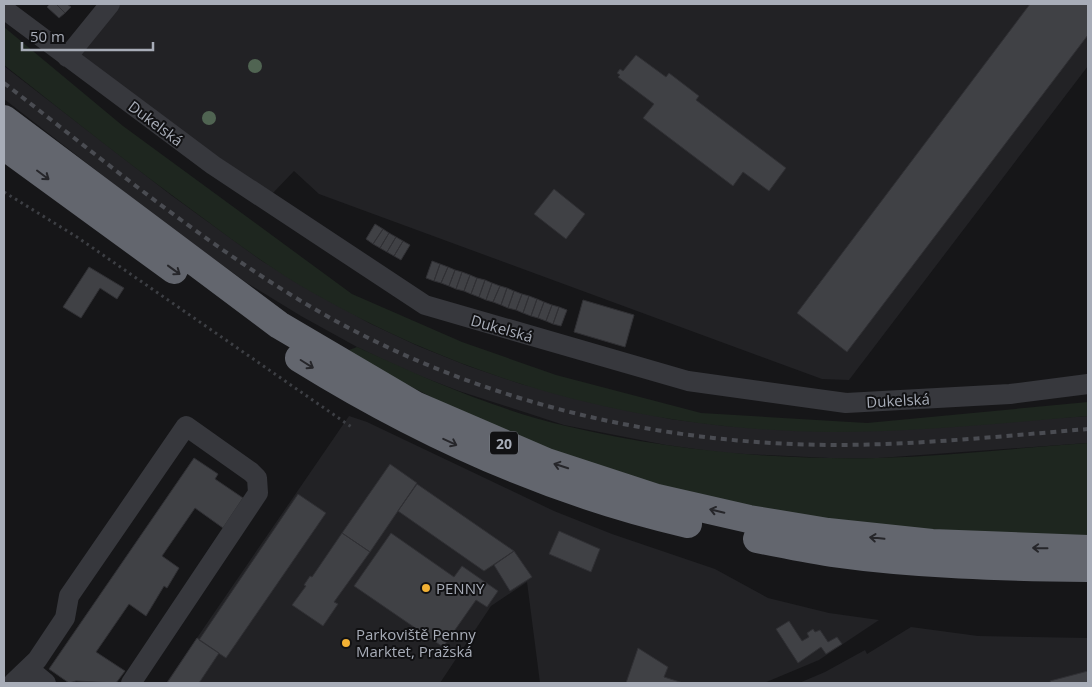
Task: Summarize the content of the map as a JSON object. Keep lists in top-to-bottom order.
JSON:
{
  "streets": {
    "highway": ["20"],
    "street": ["Dukelská"]
  },
  "places": ["PENNY", "Parkoviště Penny Marktet, Pražská"],
  "scale_bar": "50 m"
}
